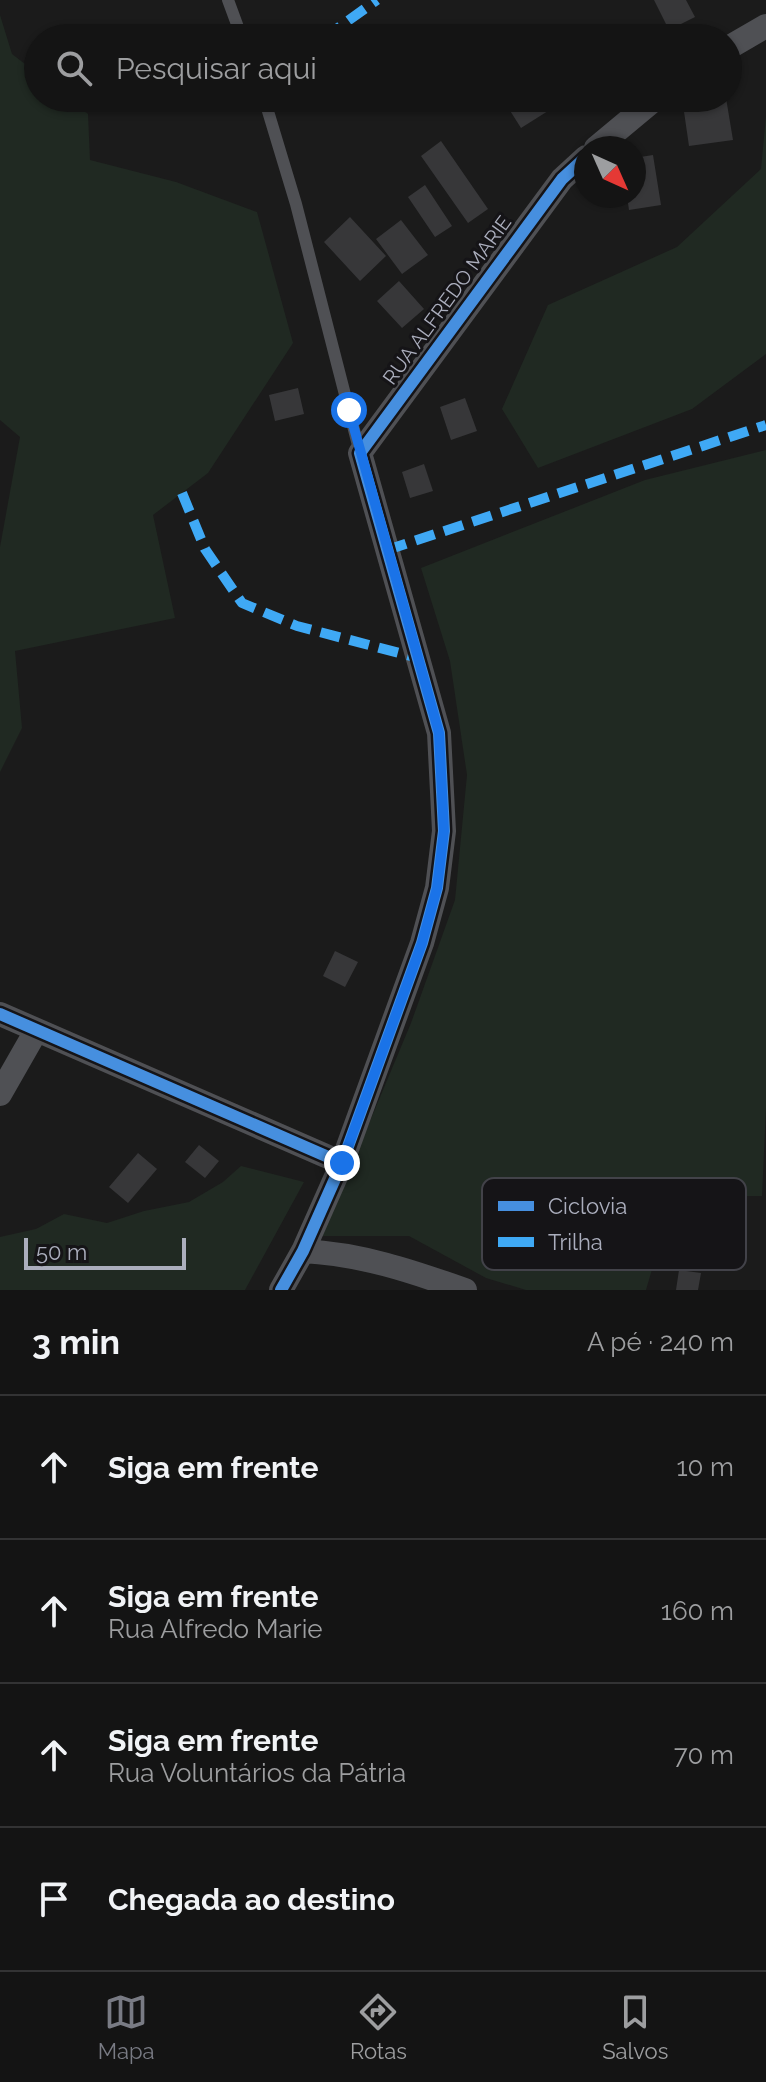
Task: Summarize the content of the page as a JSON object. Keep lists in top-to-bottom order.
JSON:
{
  "streets": {
    "street": ["RUA ALFREDO MARIE"]
  },
  "legend": ["Ciclovia", "Trilha"],
  "scale_bar": "50 m",
  "north": "bottom right",
  "page": {
    "search": "Pesquisar aqui",
    "scale": "50 m",
    "heading": ["3 min", "A pé · 240 m"],
    "list": [
      ["Siga em frente", "10 m"],
      ["Siga em frente", "Rua Alfredo Marie", "160 m"],
      ["Siga em frente", "Rua Voluntários da Pátria", "70 m"],
      "Chegada ao destino"
    ],
    "nav": ["Mapa", "Rotas", "Salvos"]
  }
}
